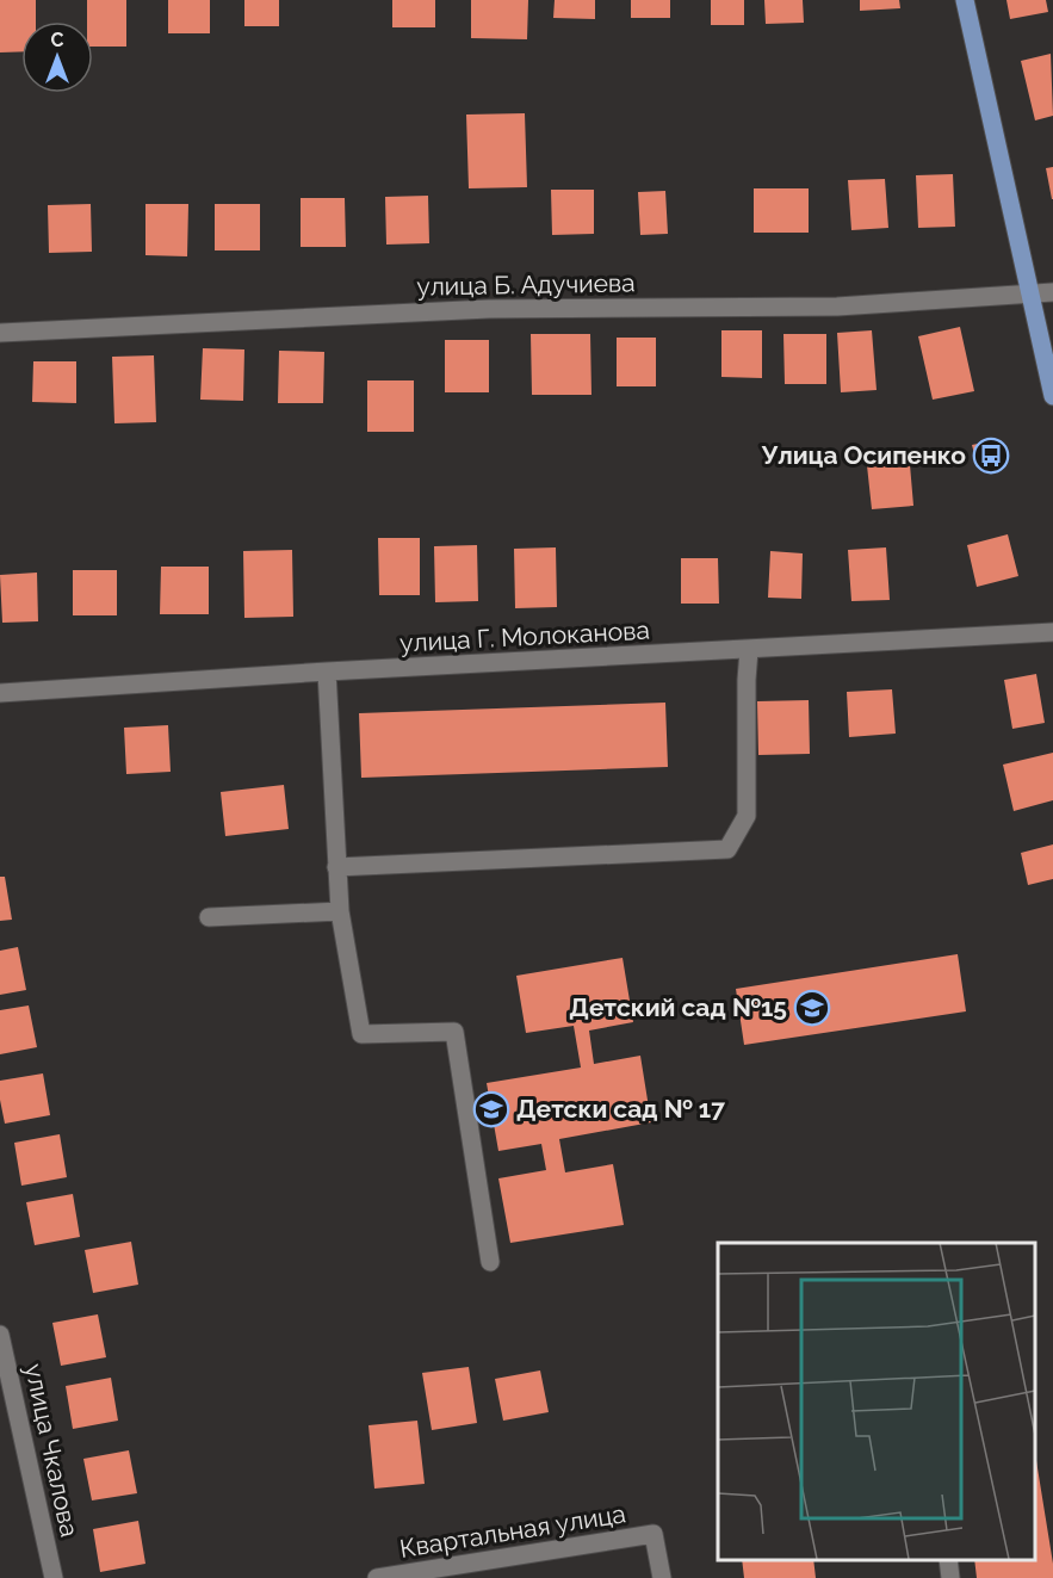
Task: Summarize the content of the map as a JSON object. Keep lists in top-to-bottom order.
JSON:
{
  "streets": {
    "street": [
      "улица Б. Адучиева",
      "улица Г. Молоканова",
      "улица Чкалова",
      "Квартальная улица"
    ]
  },
  "places": {
    "bus stop": ["Улица Осипенко"],
    "school or university": ["Детский сад №15", "Детски сад № 17"]
  },
  "north": "top"
}
